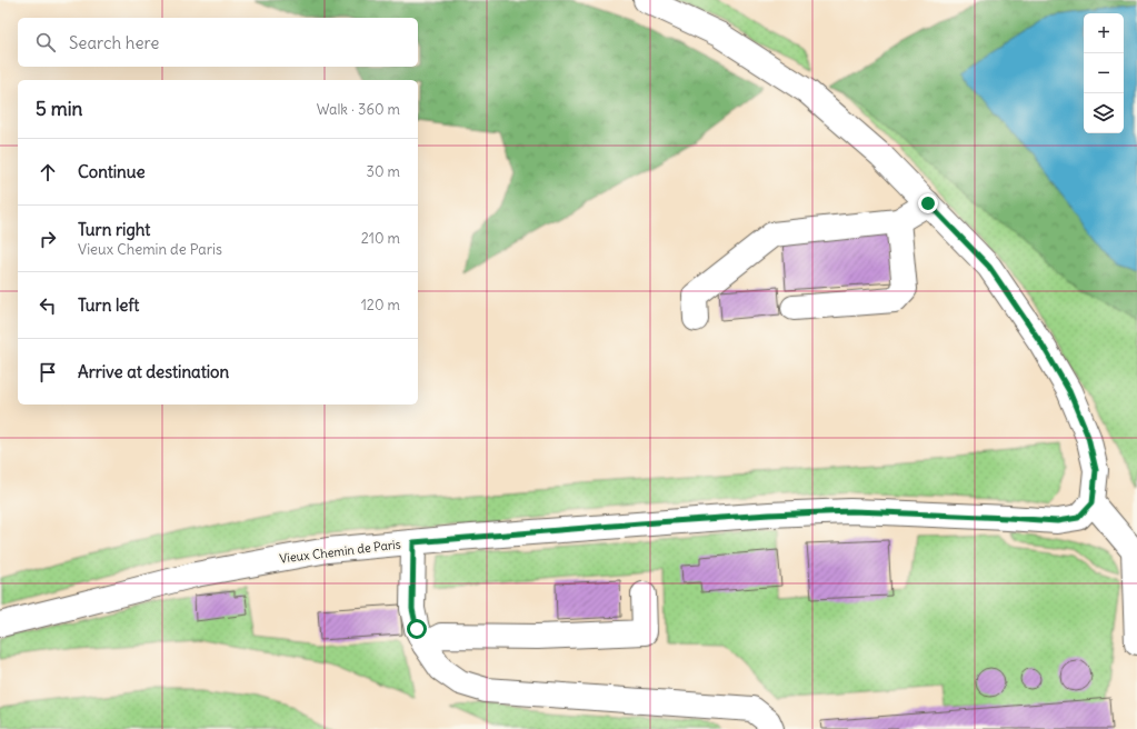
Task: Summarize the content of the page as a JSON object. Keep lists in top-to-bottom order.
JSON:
{
  "streets": {
    "street": ["Vieux Chemin de Paris"]
  },
  "page": {
    "map_buttons": ["+", "−"],
    "search": "Search here",
    "heading": ["5 min", "Walk · 360 m"],
    "list": [
      ["Continue", "30 m"],
      ["Turn right", "Vieux Chemin de Paris", "210 m"],
      ["Turn left", "120 m"],
      "Arrive at destination"
    ]
  }
}
